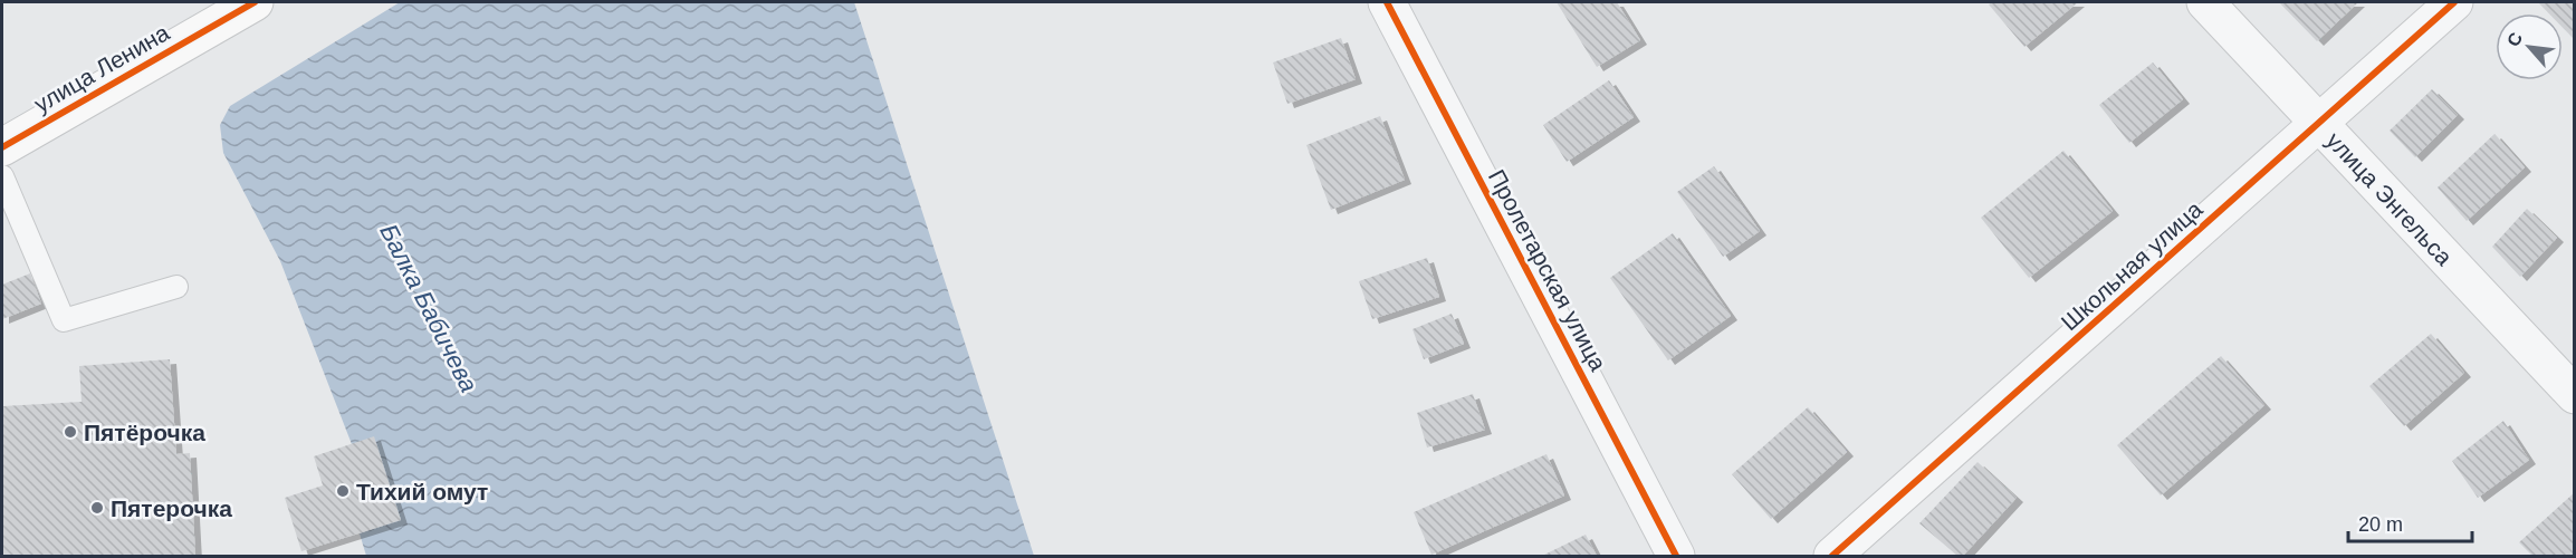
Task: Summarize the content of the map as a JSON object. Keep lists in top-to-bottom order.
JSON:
{
  "streets": {
    "street": [
      "улица Ленина",
      "улица Энгельса",
      "Школьная улица",
      "Пролетарская улица"
    ]
  },
  "crossings": [
    ["улица Энгельса", "Школьная улица"]
  ],
  "water": ["Балка Бабичева"],
  "places": ["Пятёрочка", "Тихий омут", "Пятерочка"],
  "scale_bar": "20 m",
  "north": "top left"
}
